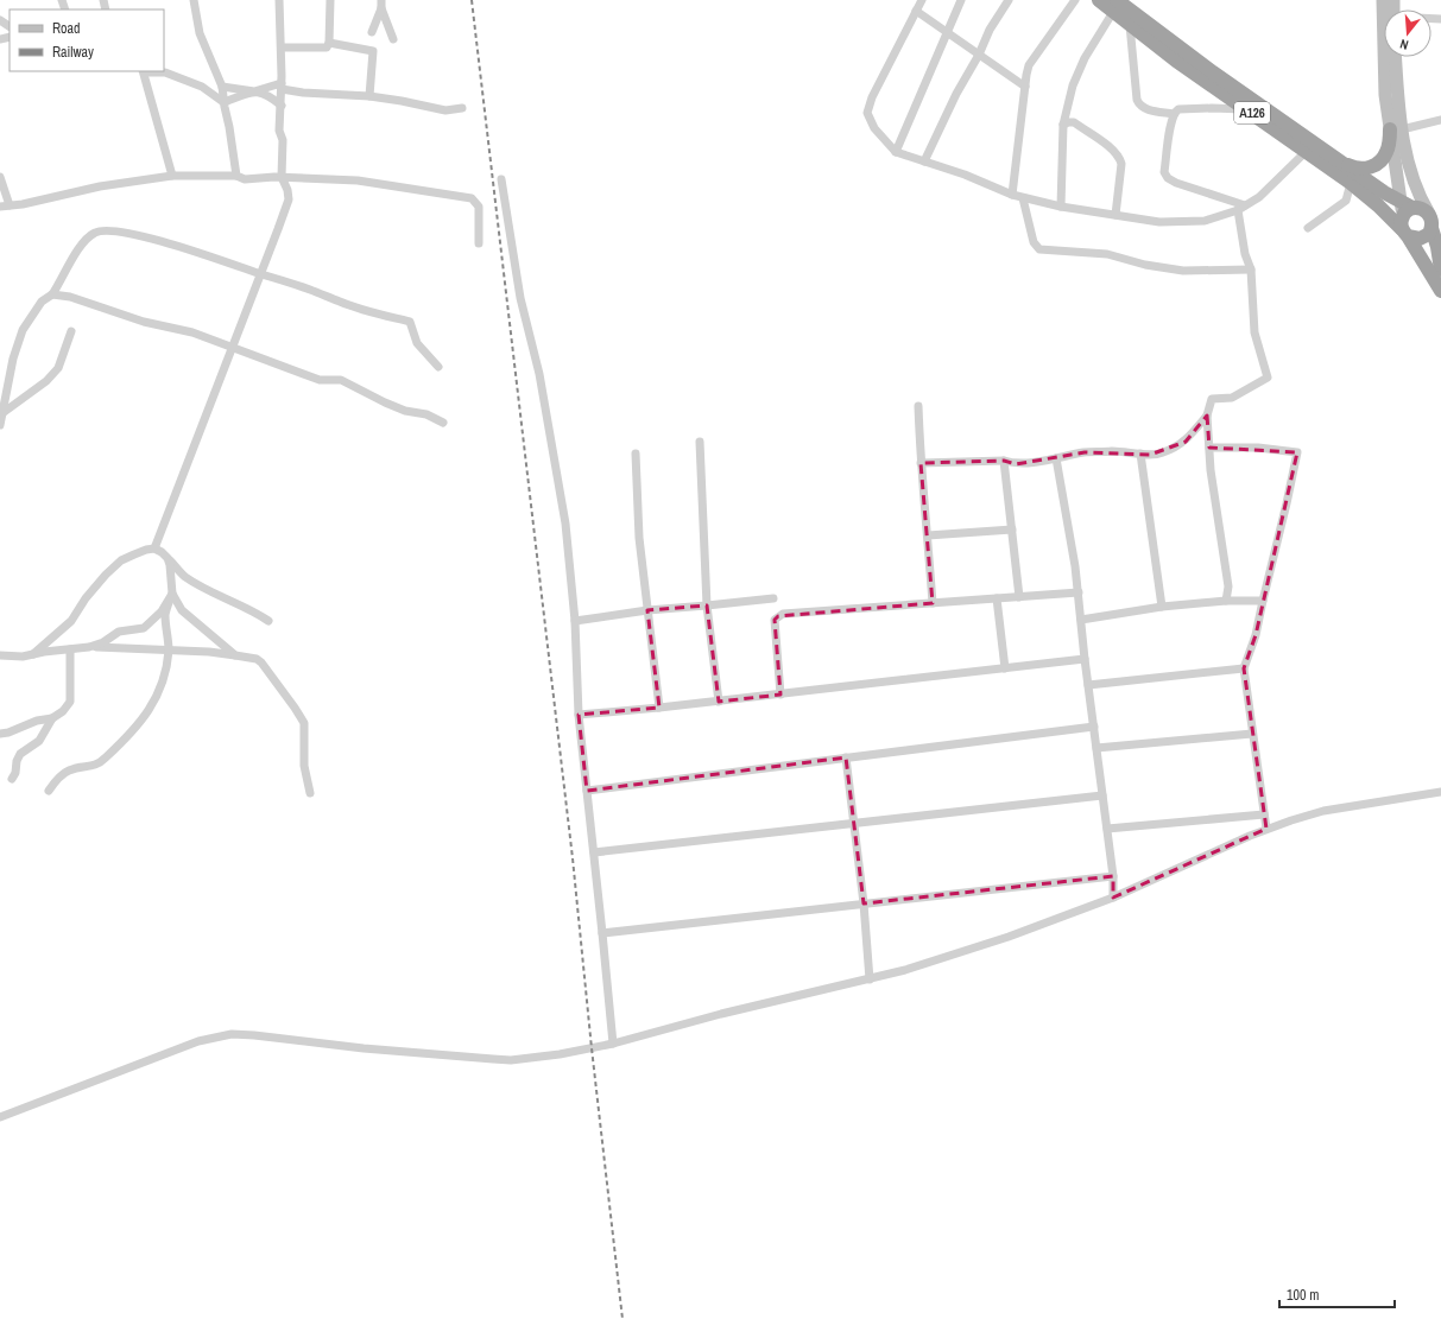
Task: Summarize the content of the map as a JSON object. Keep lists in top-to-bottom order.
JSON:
{
  "streets": {
    "highway": ["A126"]
  },
  "legend": ["Road", "Railway"],
  "scale_bar": "100 m",
  "north": "bottom"
}
